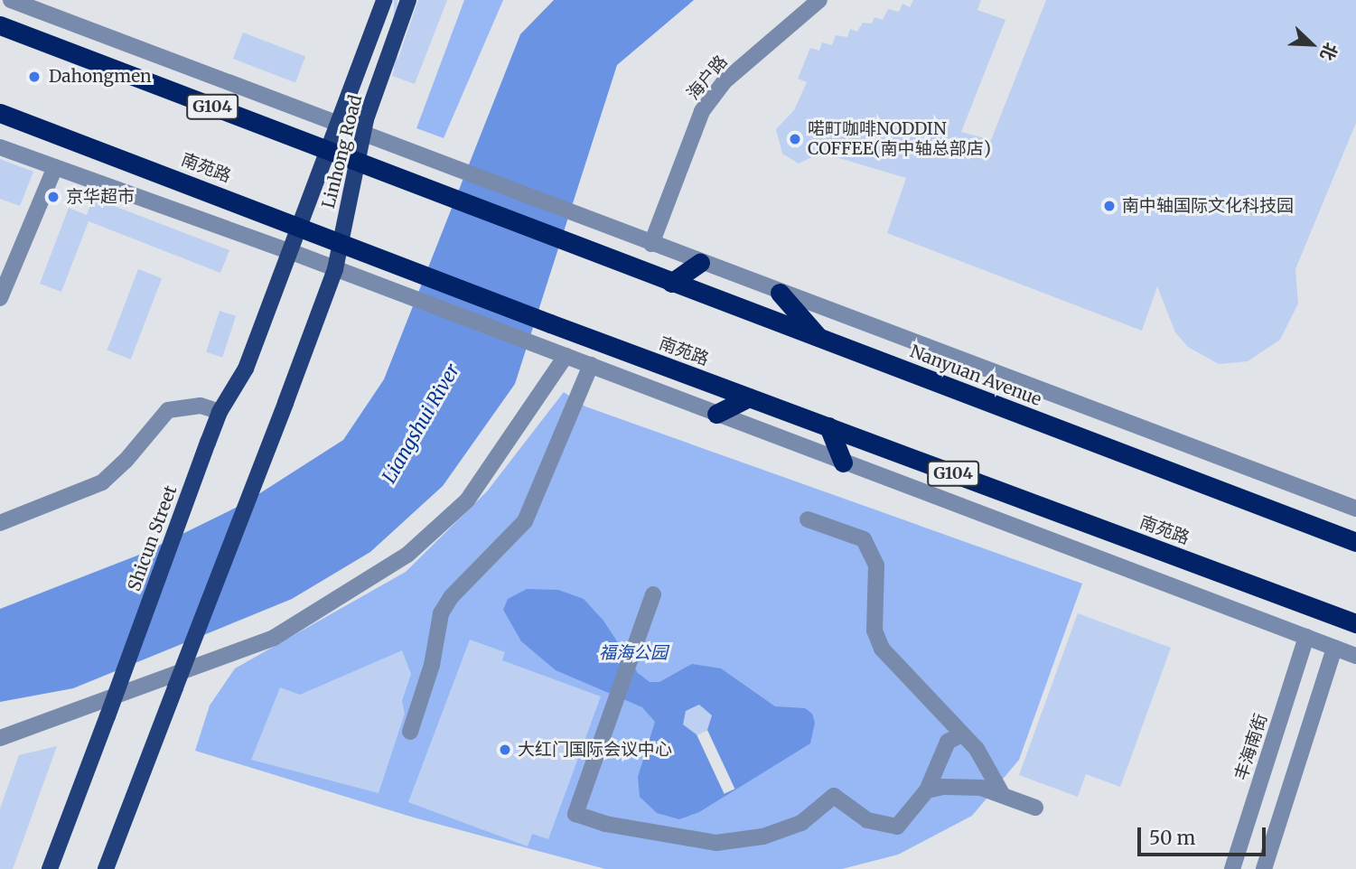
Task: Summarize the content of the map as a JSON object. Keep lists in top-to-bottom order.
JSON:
{
  "streets": {
    "highway": ["G104", "南苑路", "Nanyuan Avenue"],
    "main road": ["Linhong Road", "Shicun Street"],
    "street": ["海户路", "丰海南街"]
  },
  "crossings": [
    ["G104", "Linhong Road"],
    ["G104", "Nanyuan Avenue"],
    ["Linhong Road", "南苑路"],
    ["Linhong Road", "Nanyuan Avenue"],
    ["Linhong Road", "Shicun Street"],
    ["南苑路", "Shicun Street"]
  ],
  "water": ["Liangshui River"],
  "parks": ["福海公园"],
  "places": [
    "Dahongmen",
    "喏町咖啡NODDIN COFFEE(南中轴总部店)",
    "京华超市",
    "南中轴国际文化科技园",
    "大红门国际会议中心"
  ],
  "scale_bar": "50 m",
  "north": "bottom right"
}
